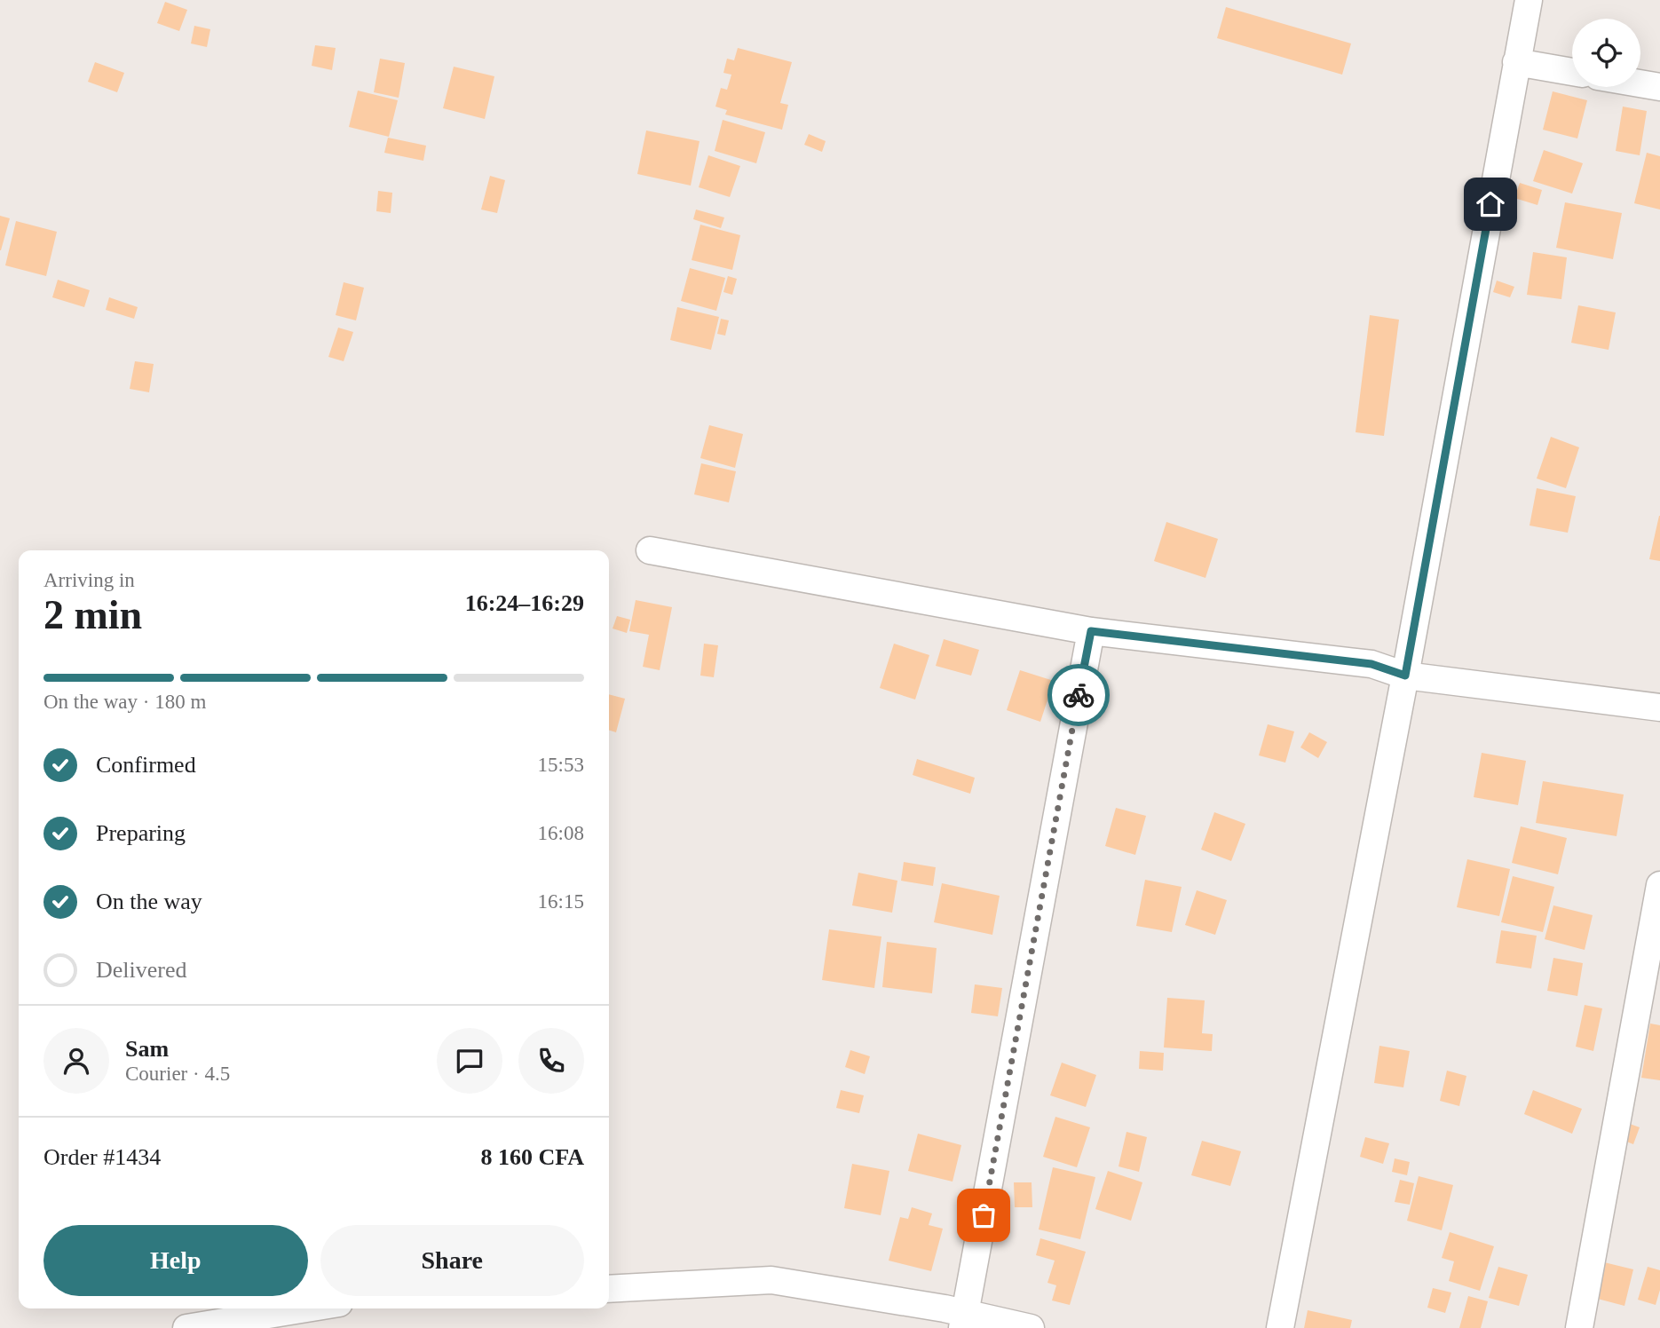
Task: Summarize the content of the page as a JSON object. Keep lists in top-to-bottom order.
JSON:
{
  "page": {
    "heading": ["2 min", "Arriving in", "16:24–16:29"],
    "panel": [
      "Sam",
      "Courier · 4.5",
      "Order #1434",
      "8 160 CFA"
    ],
    "bar": "On the way · 180 m",
    "list": [
      ["Confirmed", "15:53"],
      ["Preparing", "16:08"],
      ["On the way", "16:15"],
      "Delivered"
    ],
    "buttons": ["Help", "Share"]
  }
}
